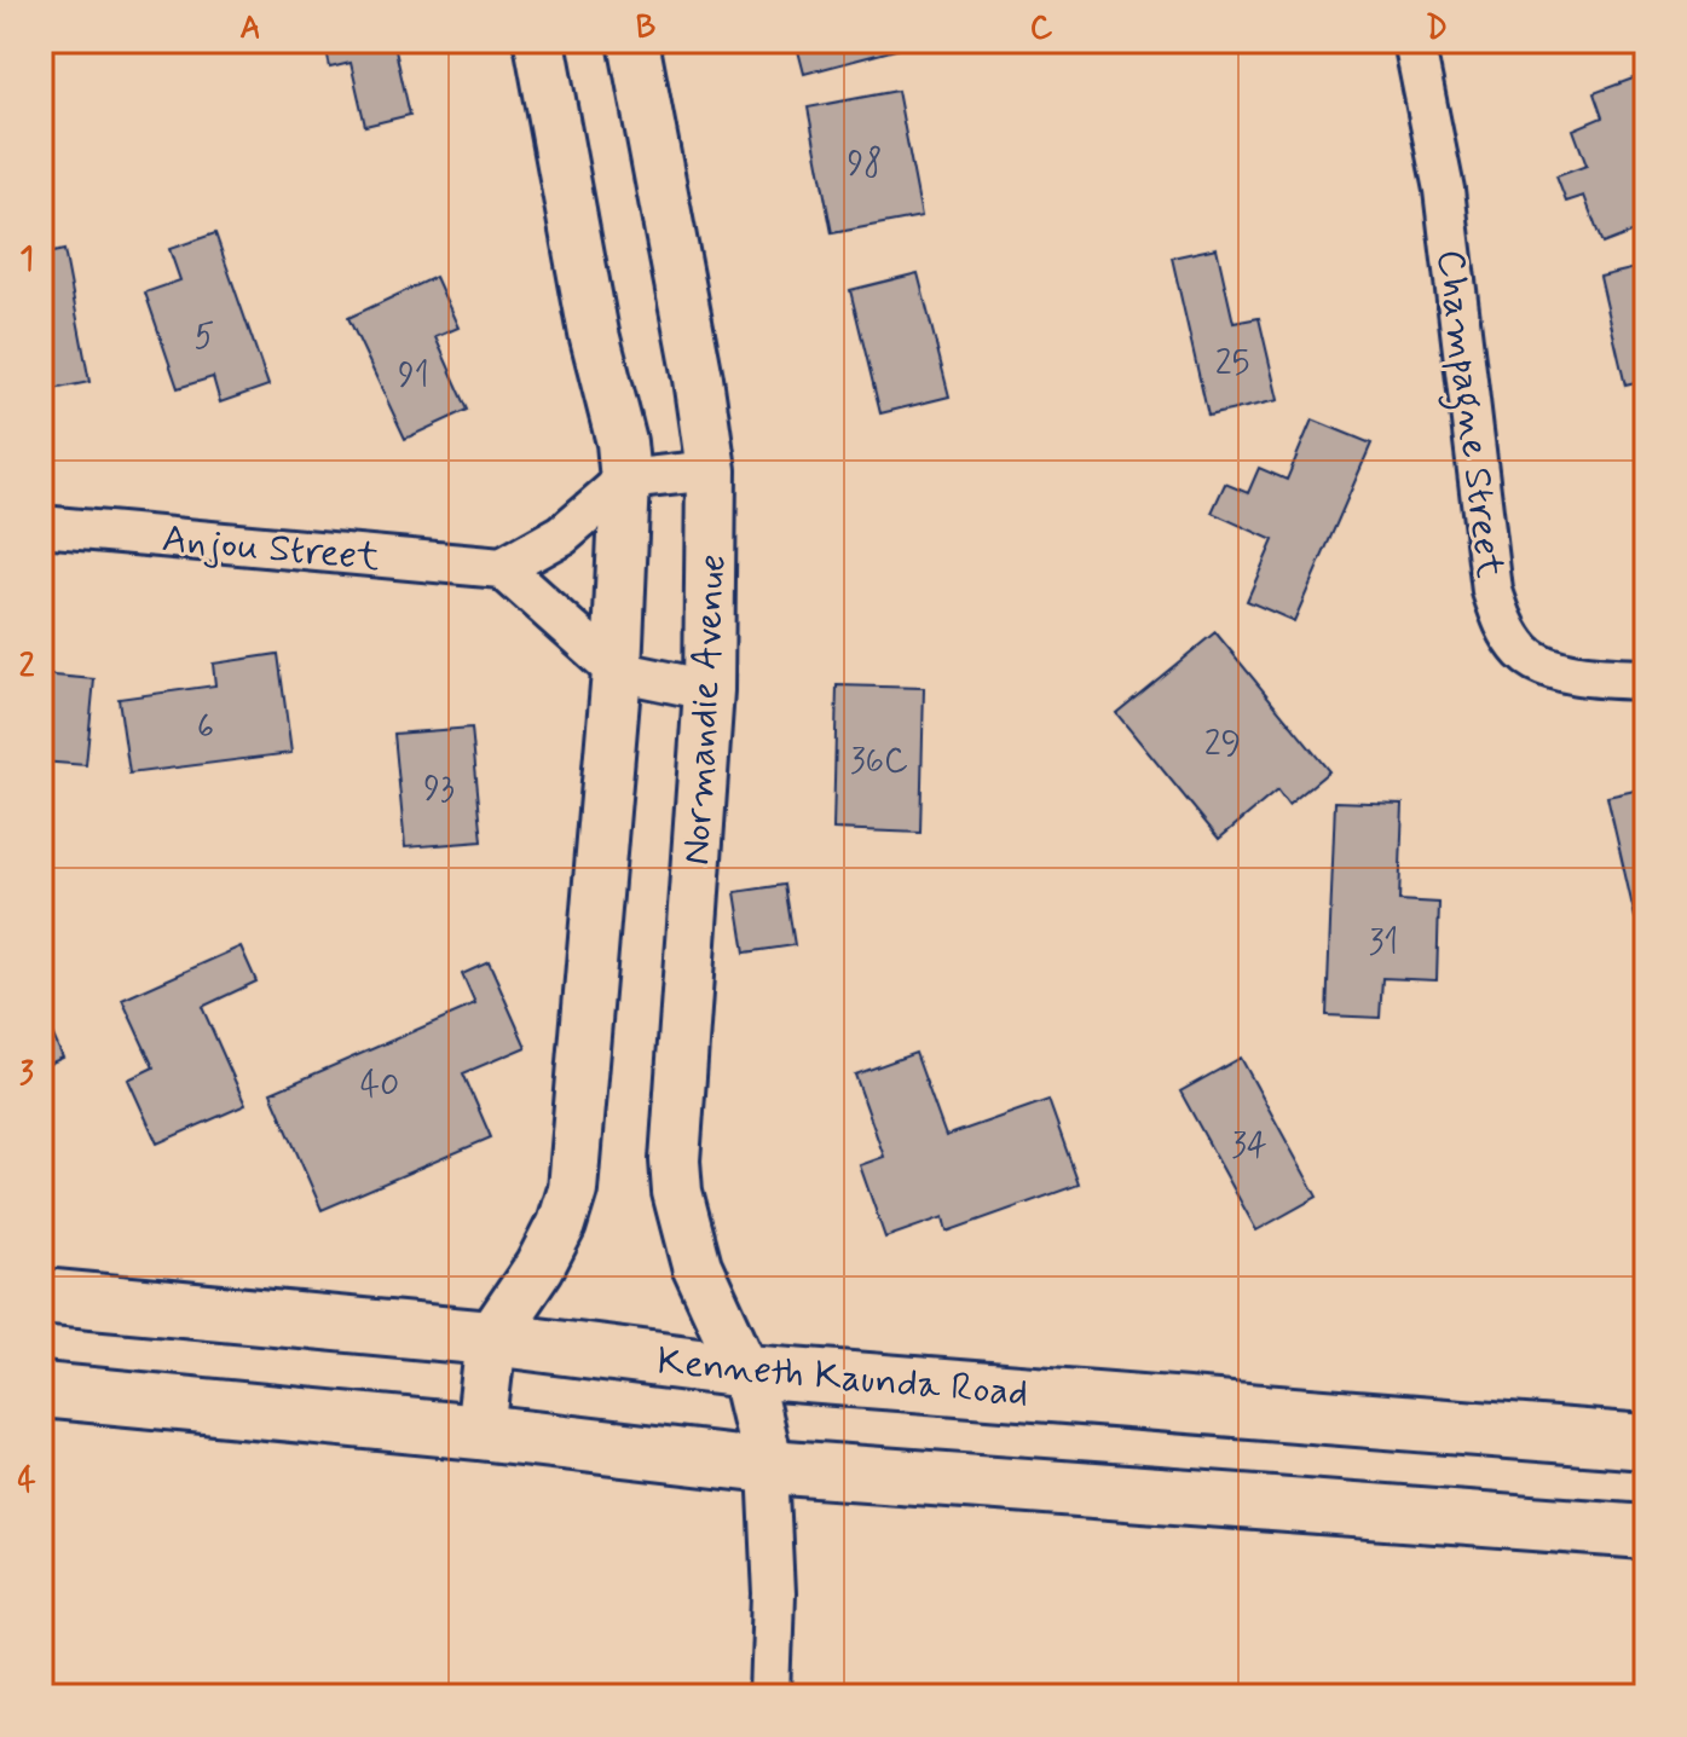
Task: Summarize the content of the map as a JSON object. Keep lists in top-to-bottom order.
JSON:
{
  "streets": {
    "main road": ["Kenneth Kaunda Road"],
    "street": ["Champagne Street", "Anjou Street", "Normandie Avenue"]
  },
  "crossings": [
    ["Normandie Avenue", "Kenneth Kaunda Road"]
  ],
  "house_numbers": [
    "98",
    "5",
    "25",
    "91",
    "6",
    "29",
    "36C",
    "93",
    "31",
    "40",
    "34"
  ],
  "grid": {
    "columns": [
      "A",
      "B",
      "C",
      "D"
    ],
    "rows": [
      "1",
      "2",
      "3",
      "4"
    ]
  }
}
